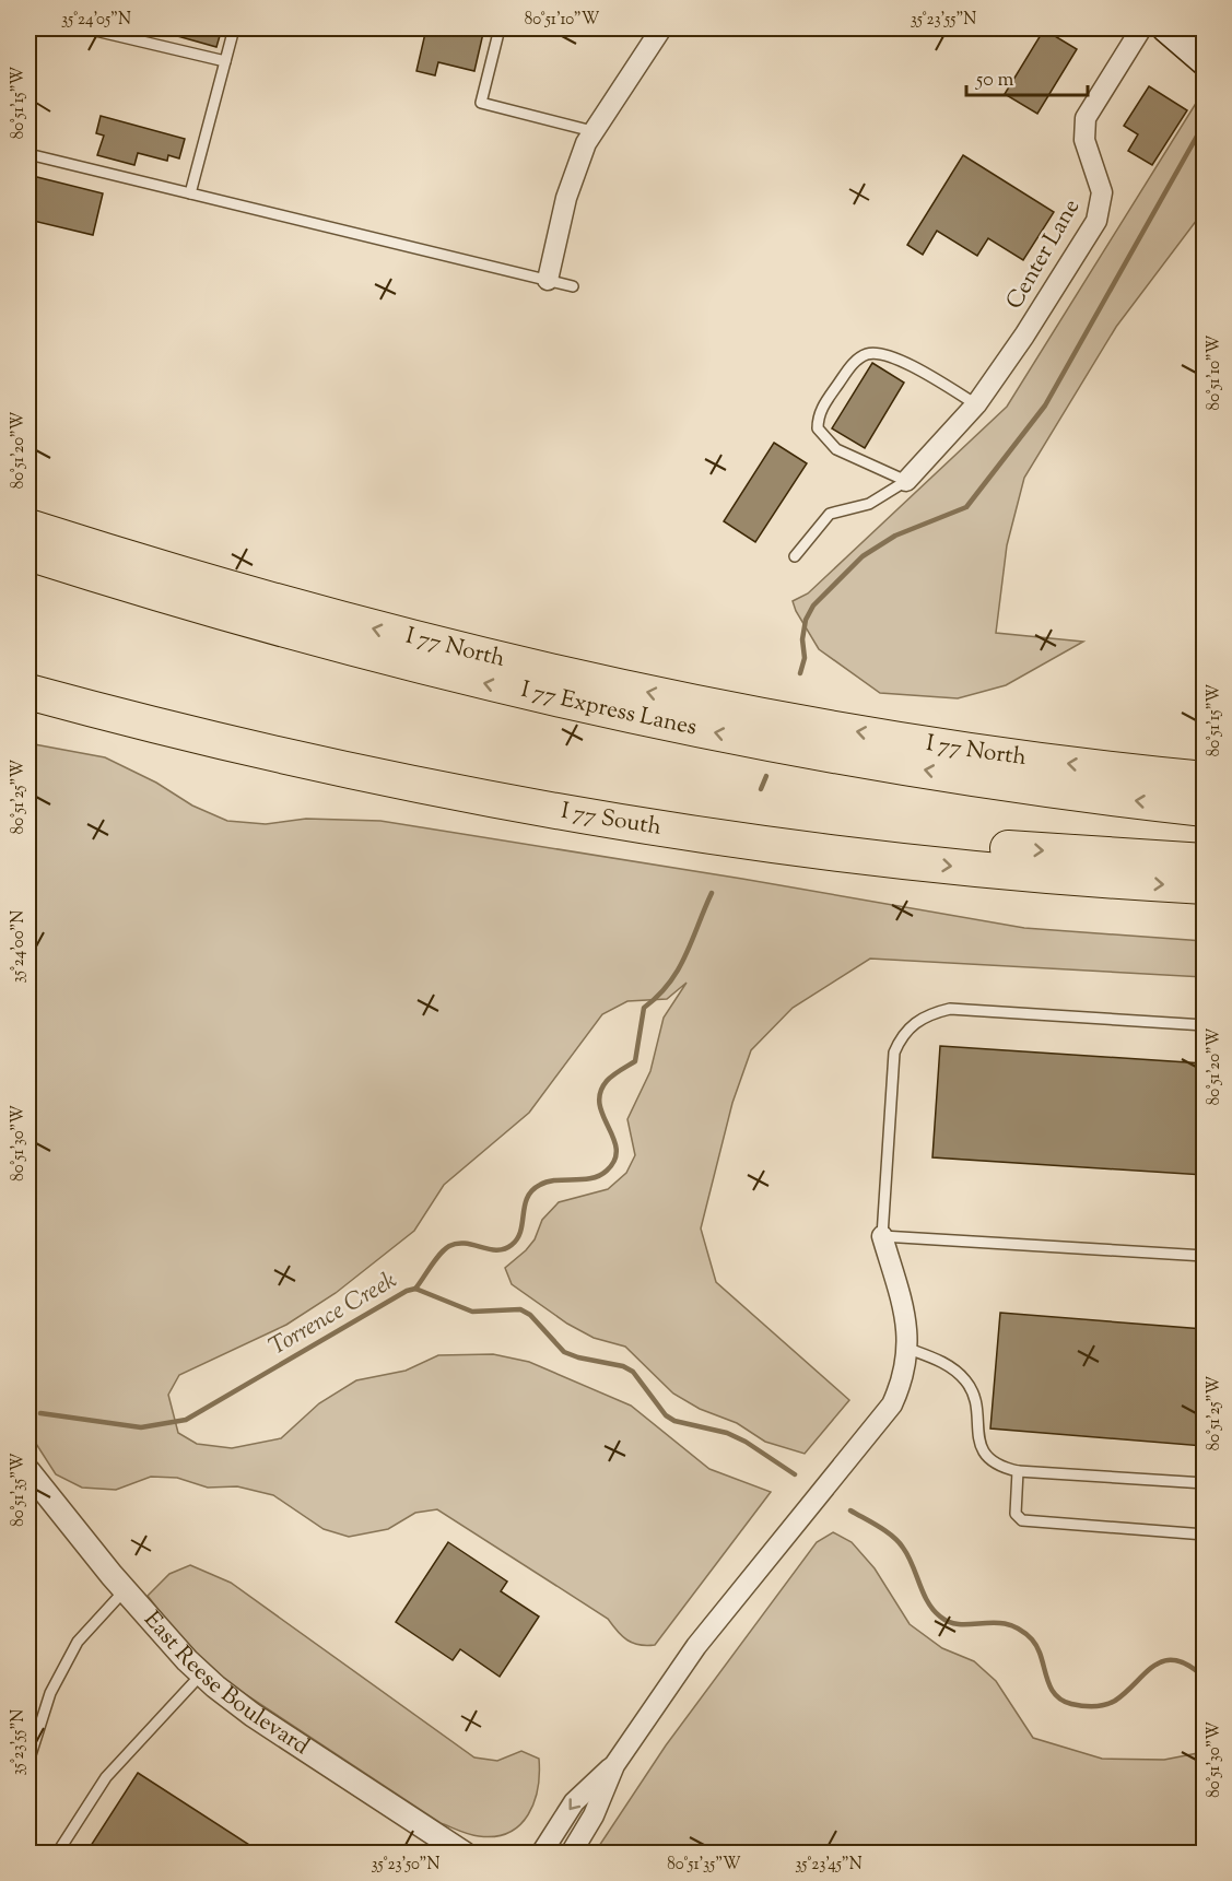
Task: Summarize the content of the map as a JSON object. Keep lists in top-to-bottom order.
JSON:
{
  "streets": {
    "highway": ["I 77 North", "I 77 Express Lanes", "I 77 South"],
    "street": ["Center Lane", "East Reese Boulevard"]
  },
  "water": ["Torrence Creek"],
  "scale_bar": "50 m",
  "coordinates": [
    "35°24'05\"N",
    "80°51'10\"W",
    "35°23'55\"N",
    "80°51'15\"W",
    "80°51'20\"W",
    "80°51'25\"W",
    "35°24'00\"N",
    "80°51'30\"W",
    "80°51'35\"W",
    "35°23'50\"N",
    "35°23'45\"N"
  ]
}
